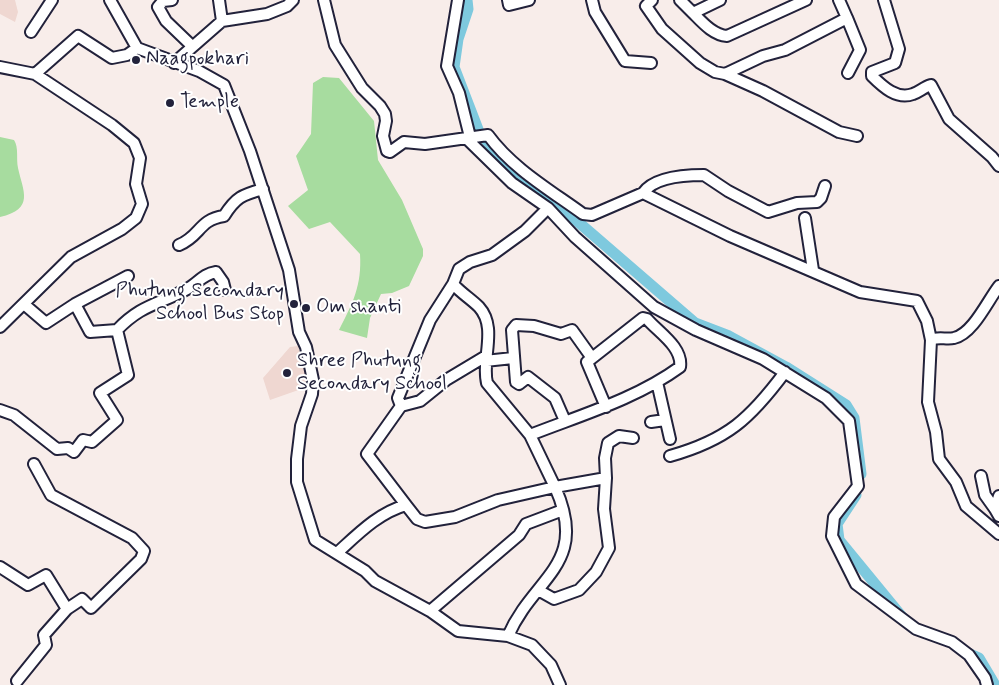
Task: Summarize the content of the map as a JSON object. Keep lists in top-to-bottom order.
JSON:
{
  "places": [
    "Naagpokhari",
    "Temple",
    "Phutung Secondary School Bus Stop",
    "Om shanti",
    "Shree Phutung Secondary School"
  ]
}
